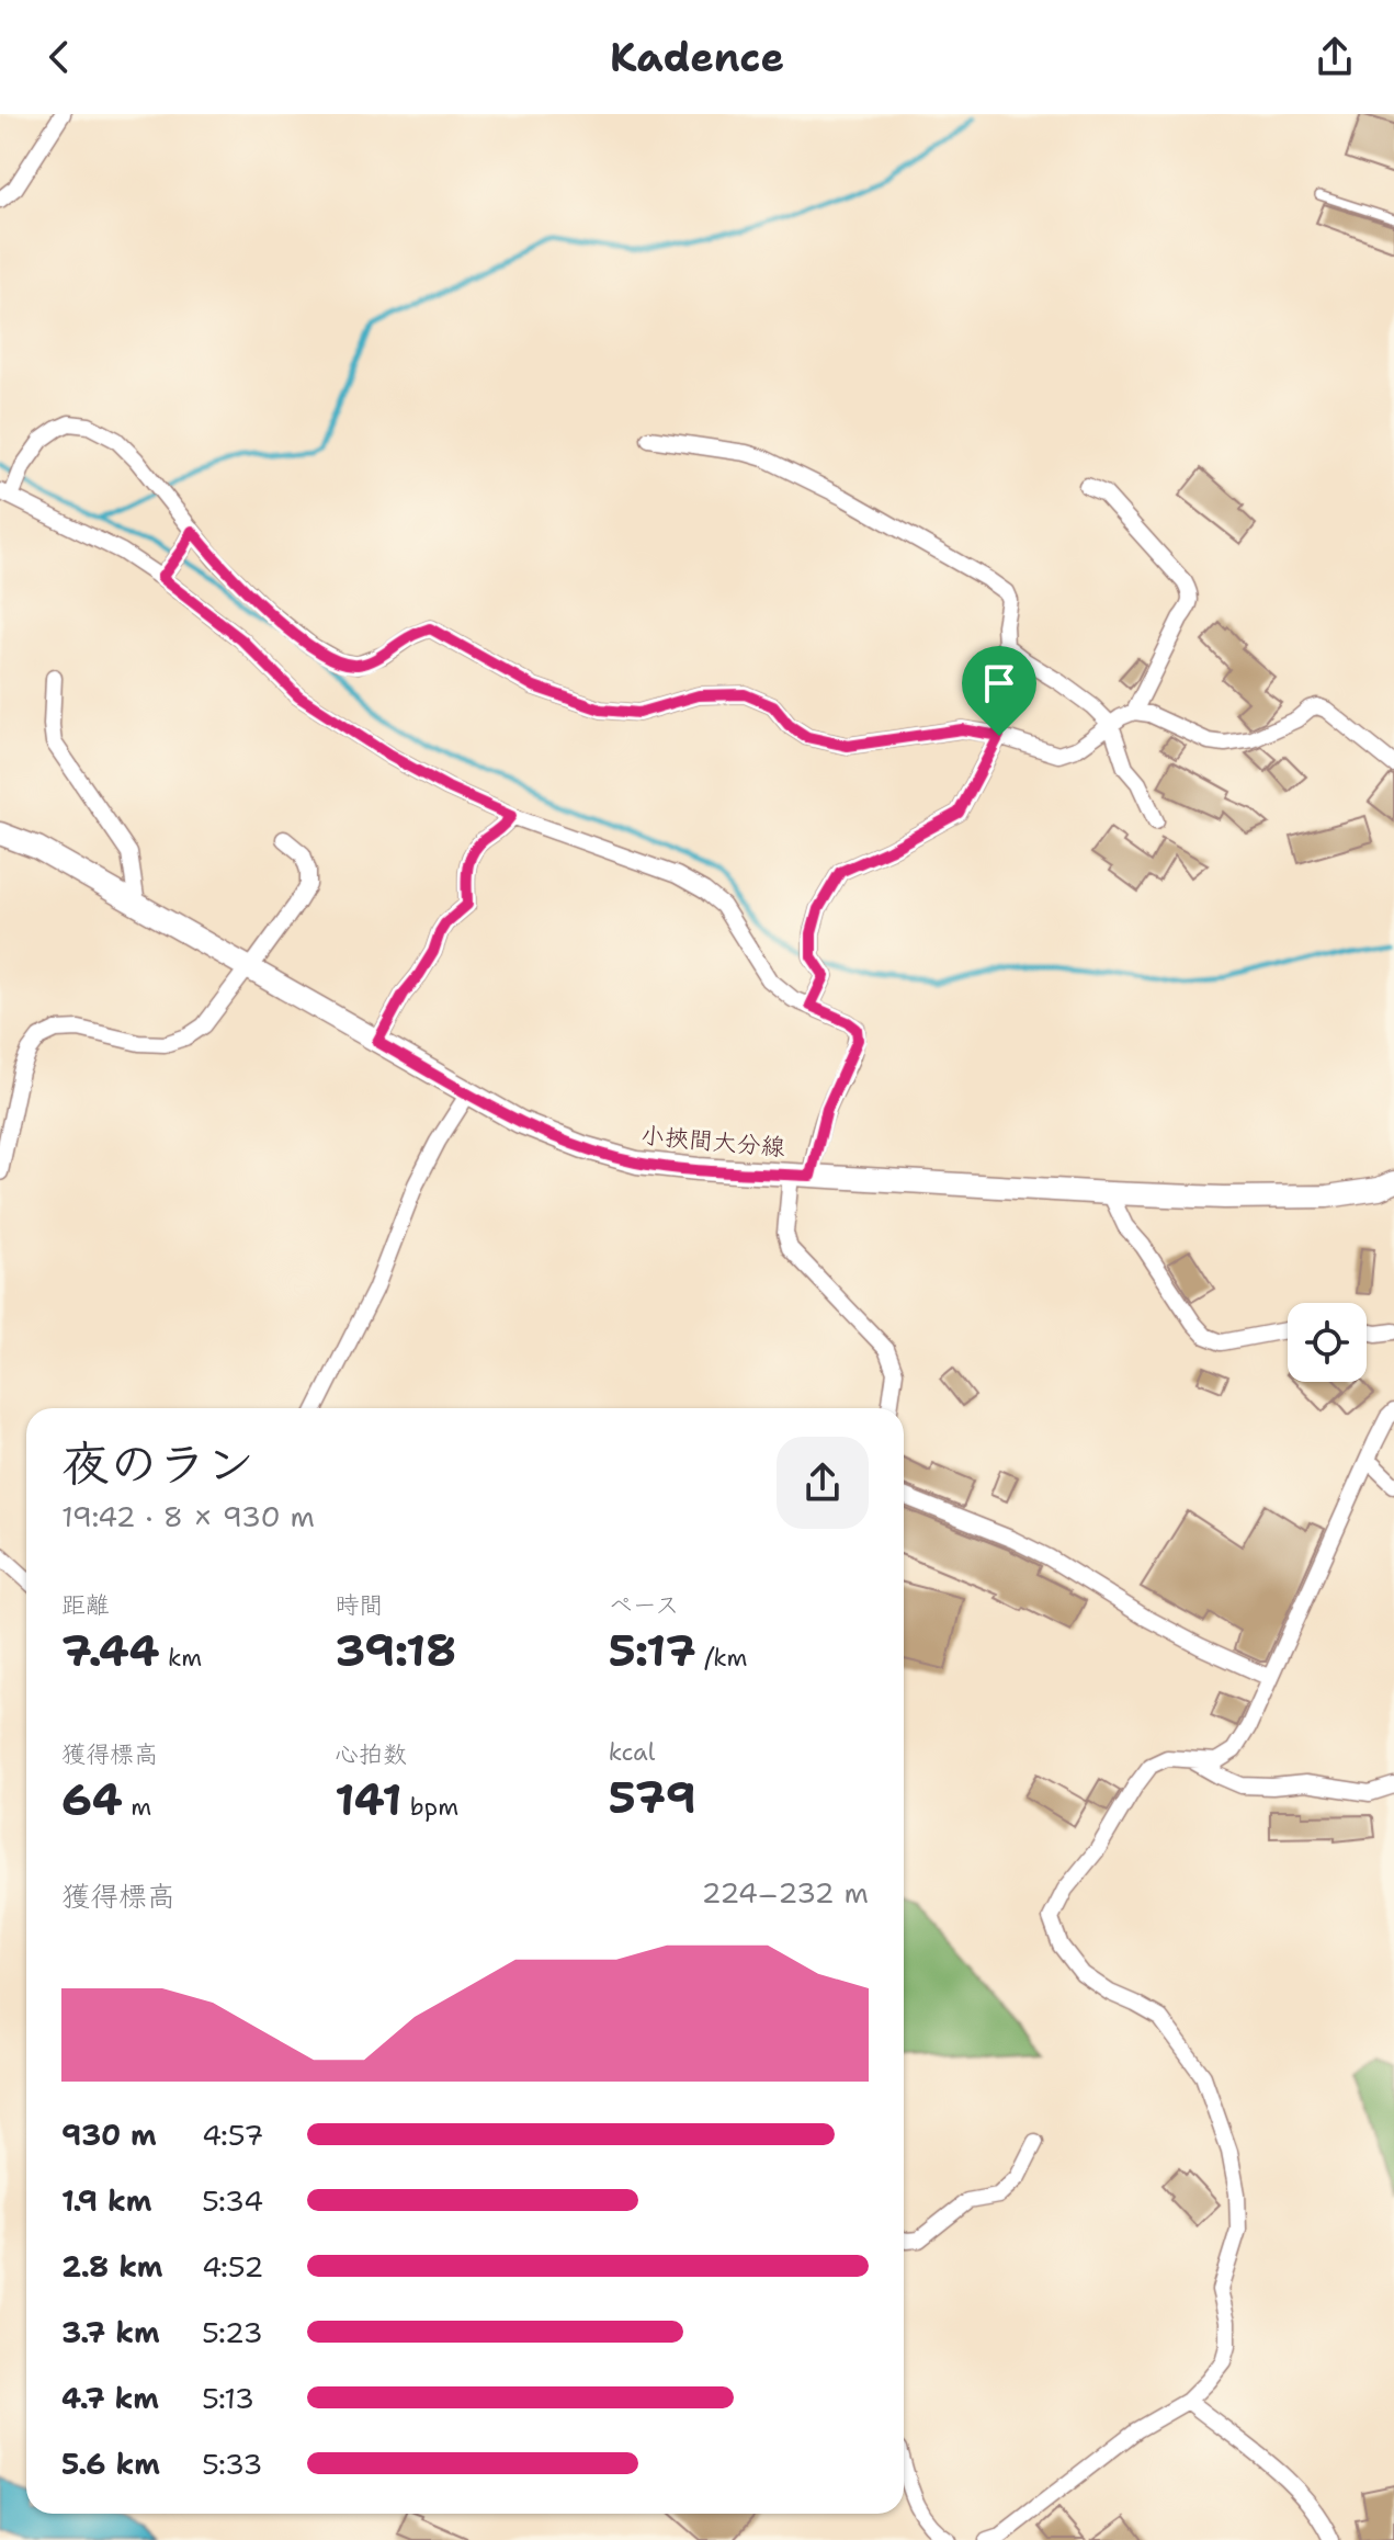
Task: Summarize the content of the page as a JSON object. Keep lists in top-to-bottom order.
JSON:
{
  "streets": {
    "main road": ["小挾間大分線"]
  },
  "page": {
    "header": "Kadence",
    "heading": ["夜のラン", "19:42 · 8 × 930 m"],
    "stats": [
      ["距離", "7.44 km"],
      ["時間", "39:18"],
      ["ペース", "5:17 /km"],
      ["獲得標高", "64 m"],
      ["心拍数", "141 bpm"],
      ["kcal", "579"]
    ],
    "chart": ["獲得標高", "224–232 m"],
    "list": [
      {
        "name": "930 m",
        "note": "4:57"
      },
      {
        "name": "1.9 km",
        "note": "5:34"
      },
      {
        "name": "2.8 km",
        "note": "4:52"
      },
      {
        "name": "3.7 km",
        "note": "5:23"
      },
      {
        "name": "4.7 km",
        "note": "5:13"
      },
      {
        "name": "5.6 km",
        "note": "5:33"
      }
    ]
  }
}
